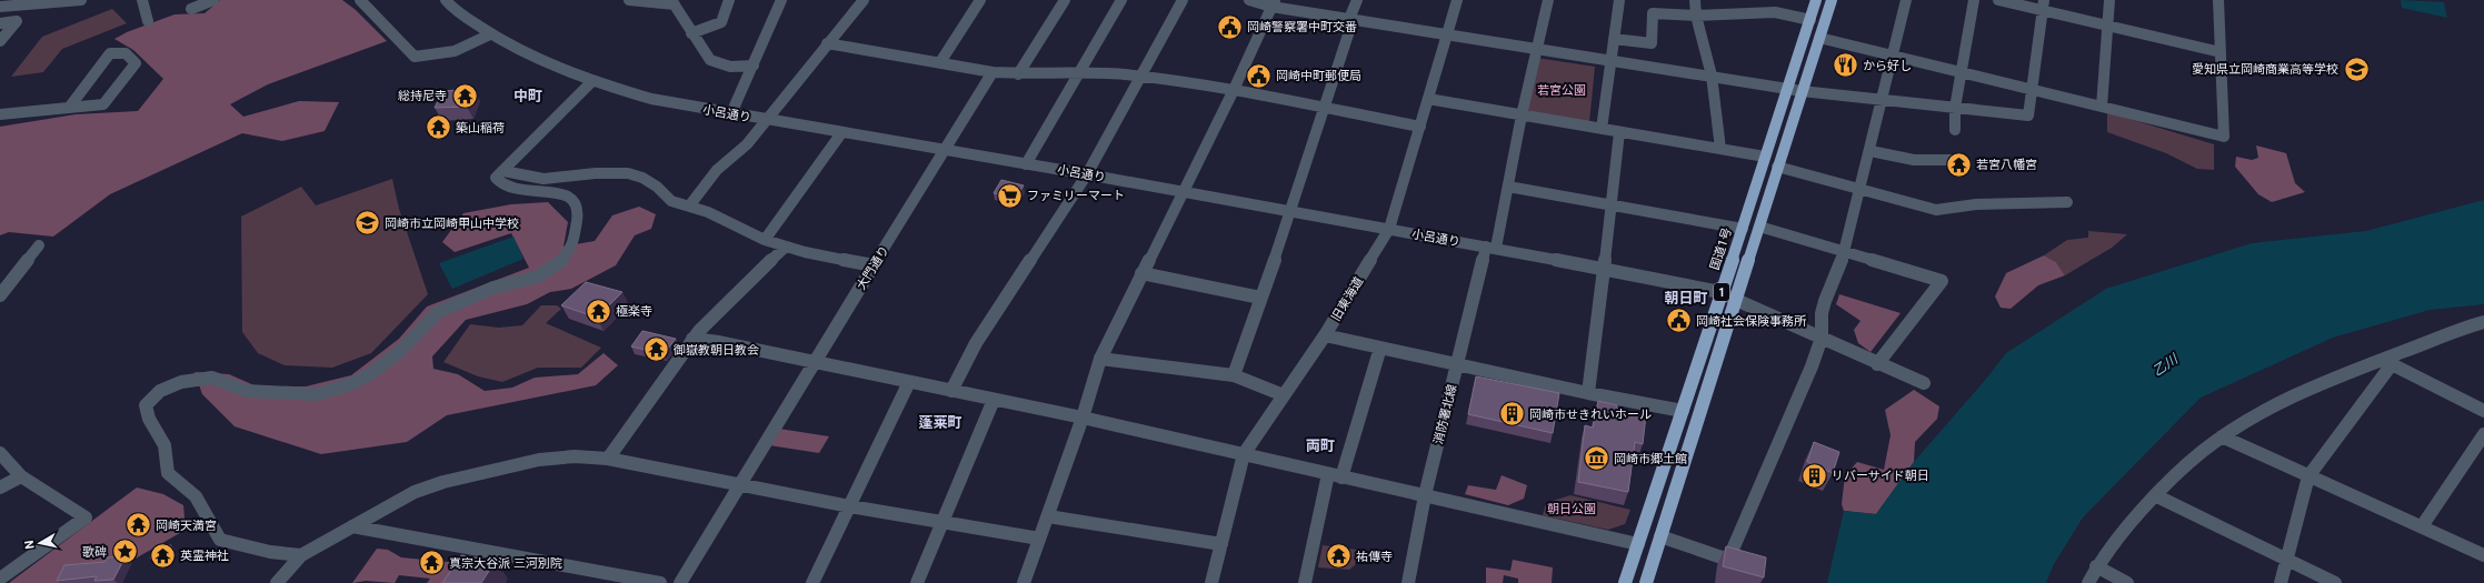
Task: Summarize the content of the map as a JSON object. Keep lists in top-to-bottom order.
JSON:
{
  "streets": {
    "highway": ["国道1号", "1"],
    "street": [
      "小呂通り",
      "大門通り",
      "旧東海道",
      "消防署北線"
    ]
  },
  "crossings": [
    ["小呂通り", "国道1号"],
    ["小呂通り", "大門通り"],
    ["小呂通り", "1"],
    ["小呂通り", "旧東海道"],
    ["小呂通り", "消防署北線"]
  ],
  "districts": [
    "中町",
    "朝日町",
    "蓬莱町",
    "両町"
  ],
  "water": ["乙川"],
  "parks": ["若宮公園", "朝日公園"],
  "places": {
    "public building": ["岡崎警察署中町交番", "岡崎中町郵便局", "岡崎社会保険事務所"],
    "restaurant": ["から好し"],
    "school or university": ["愛知県立岡崎商業高等学校", "岡崎市立岡崎甲山中学校"],
    "temple": [
      "総持尼寺",
      "築山稲荷",
      "若宮八幡宮",
      "極楽寺",
      "御嶽教朝日教会",
      "岡崎天満宮",
      "英霊神社",
      "祐傳寺",
      "真宗大谷派 三河別院"
    ],
    "supermarket": ["ファミリーマート"],
    "building": ["岡崎市せきれいホール", "リバーサイド朝日"],
    "museum": ["岡崎市郷土館"],
    "place": ["歌碑"]
  },
  "north": "left"
}
